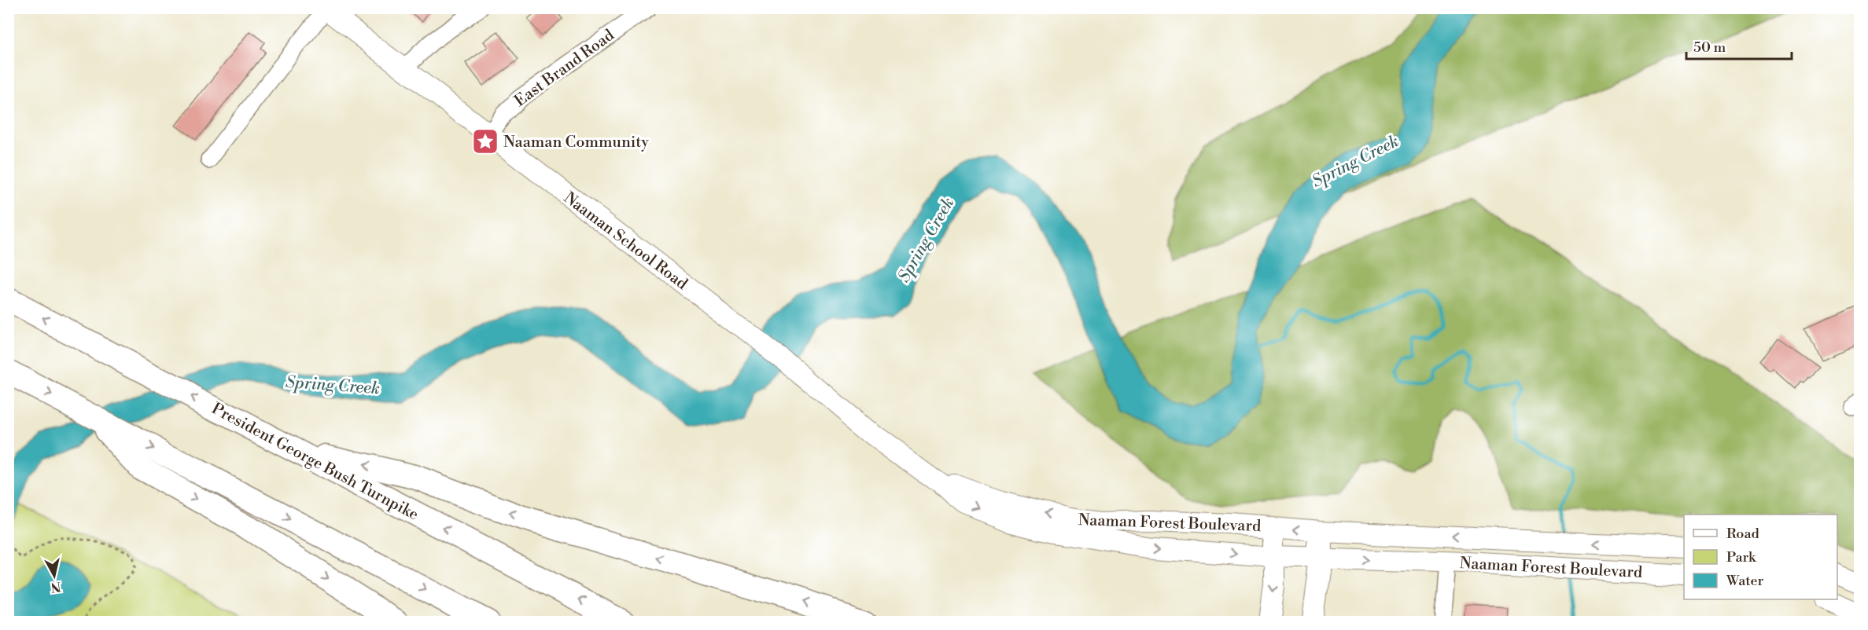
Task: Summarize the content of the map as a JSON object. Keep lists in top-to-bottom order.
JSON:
{
  "streets": {
    "highway": ["President George Bush Turnpike"],
    "main road": ["Naaman School Road", "Naaman Forest Boulevard"],
    "street": ["East Brand Road"]
  },
  "crossings": [
    ["East Brand Road", "Naaman School Road"],
    ["Naaman School Road", "Naaman Forest Boulevard"]
  ],
  "water": ["Spring Creek"],
  "places": {
    "place": ["Naaman Community"]
  },
  "legend": ["Road", "Park", "Water"],
  "scale_bar": "50 m",
  "north": "bottom"
}
